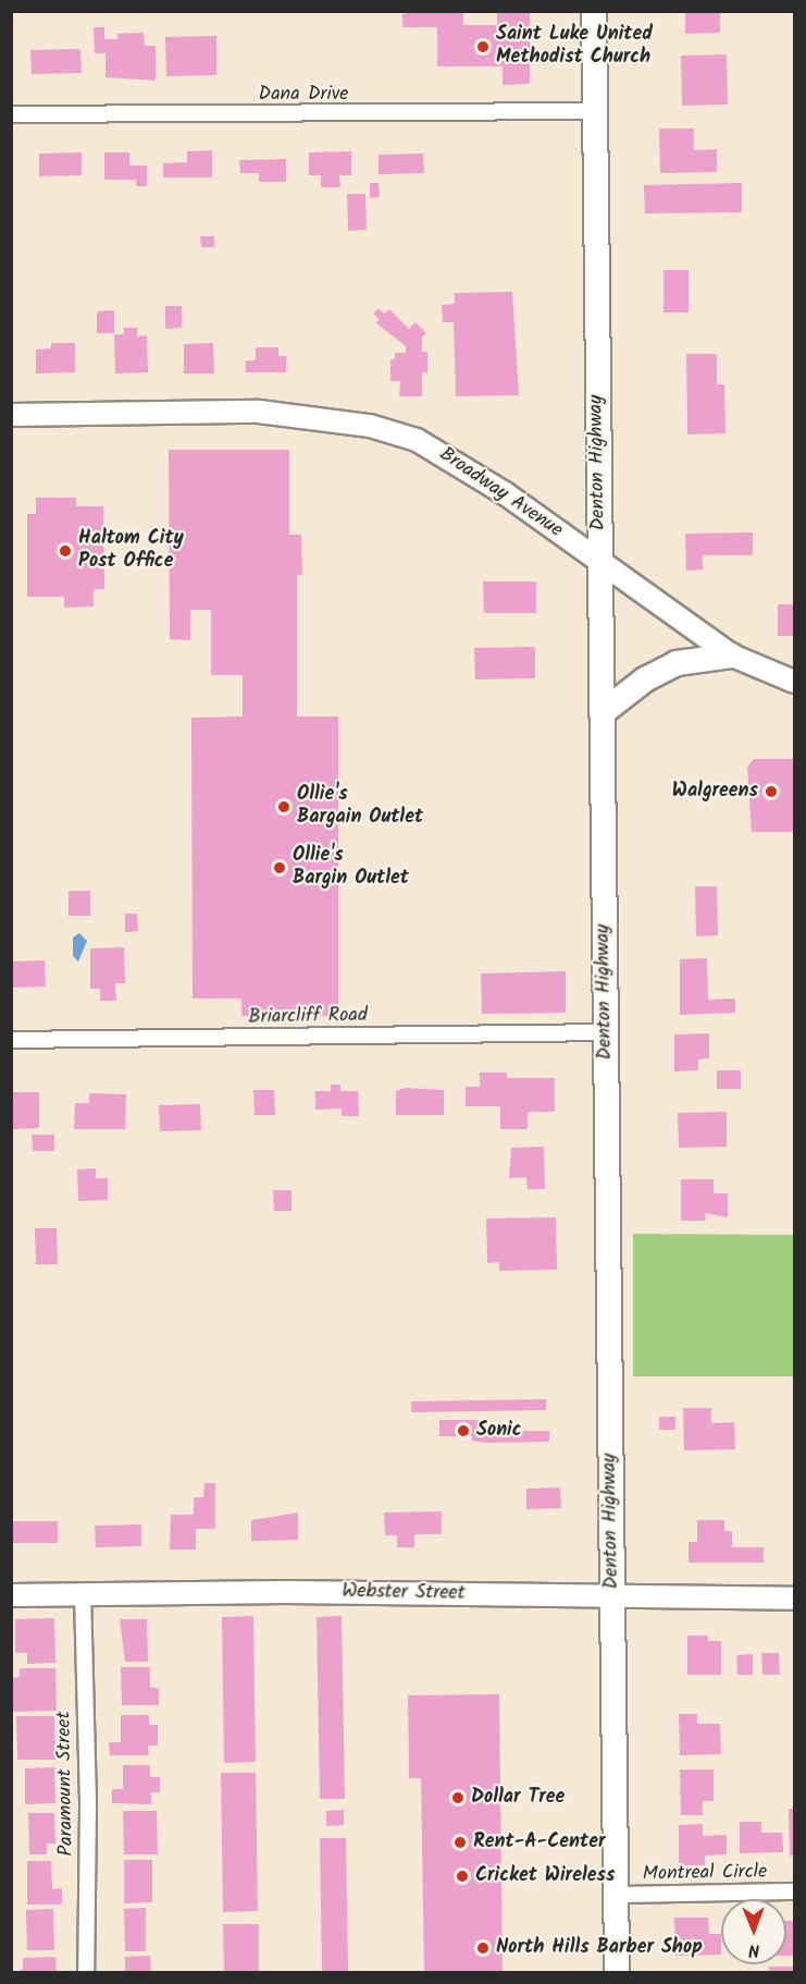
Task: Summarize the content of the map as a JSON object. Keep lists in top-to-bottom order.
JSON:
{
  "streets": {
    "main road": ["Denton Highway", "Broadway Avenue", "Webster Street"],
    "street": [
      "Dana Drive",
      "Briarcliff Road",
      "Paramount Street",
      "Montreal Circle"
    ]
  },
  "crossings": [
    ["Dana Drive", "Denton Highway"],
    ["Denton Highway", "Broadway Avenue"],
    ["Denton Highway", "Briarcliff Road"],
    ["Denton Highway", "Webster Street"],
    ["Denton Highway", "Montreal Circle"],
    ["Webster Street", "Paramount Street"]
  ],
  "places": [
    "Saint Luke United Methodist Church",
    "Haltom City Post Office",
    "Walgreens",
    "Ollie's Bargain Outlet",
    "Ollie's Bargin Outlet",
    "Sonic",
    "Dollar Tree",
    "Rent-A-Center",
    "Cricket Wireless",
    "North Hills Barber Shop"
  ],
  "north": "bottom"
}
